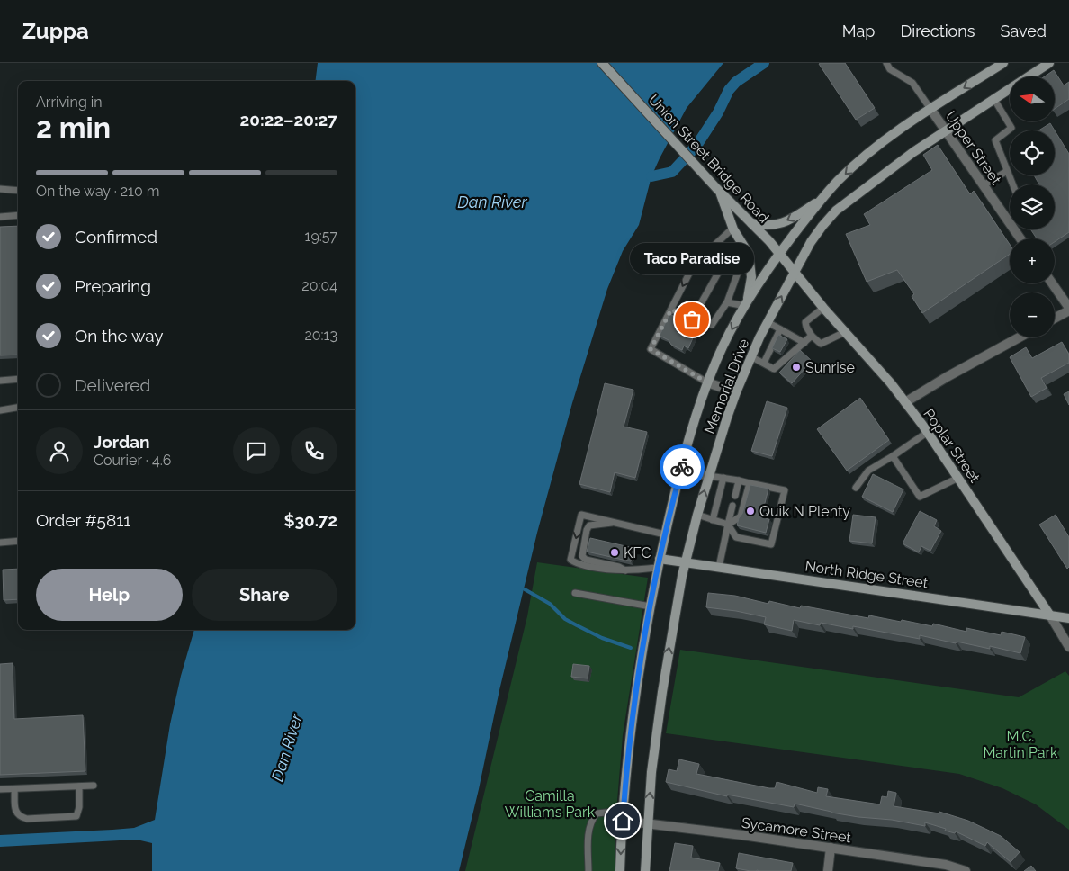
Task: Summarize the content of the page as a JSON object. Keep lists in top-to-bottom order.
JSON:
{
  "streets": {
    "main road": [
      "Union Street Bridge Road",
      "Memorial Drive",
      "Poplar Street",
      "North Ridge Street"
    ],
    "street": ["Upper Street", "Sycamore Street"]
  },
  "crossings": [
    ["Upper Street", "Memorial Drive"],
    ["Union Street Bridge Road", "Memorial Drive"],
    ["Union Street Bridge Road", "Poplar Street"],
    ["Memorial Drive", "Poplar Street"],
    ["Memorial Drive", "North Ridge Street"],
    ["Memorial Drive", "Sycamore Street"],
    ["Poplar Street", "North Ridge Street"]
  ],
  "water": ["Dan River"],
  "parks": ["M.C. Martin Park", "Camilla Williams Park"],
  "places": [
    "Taco Paradise",
    "Sunrise",
    "Quik N Plenty",
    "KFC"
  ],
  "north": "left",
  "page": {
    "header": "Zuppa",
    "nav": ["Map", "Directions", "Saved"],
    "map_buttons": ["+", "−"],
    "heading": ["2 min", "Arriving in", "20:22–20:27"],
    "panel": [
      "Jordan",
      "Courier · 4.6",
      "Order #5811",
      "$30.72"
    ],
    "bar": "On the way · 210 m",
    "list": [
      ["Confirmed", "19:57"],
      ["Preparing", "20:04"],
      ["On the way", "20:13"],
      "Delivered"
    ],
    "bubble": "Taco Paradise",
    "buttons": ["Help", "Share"]
  }
}
